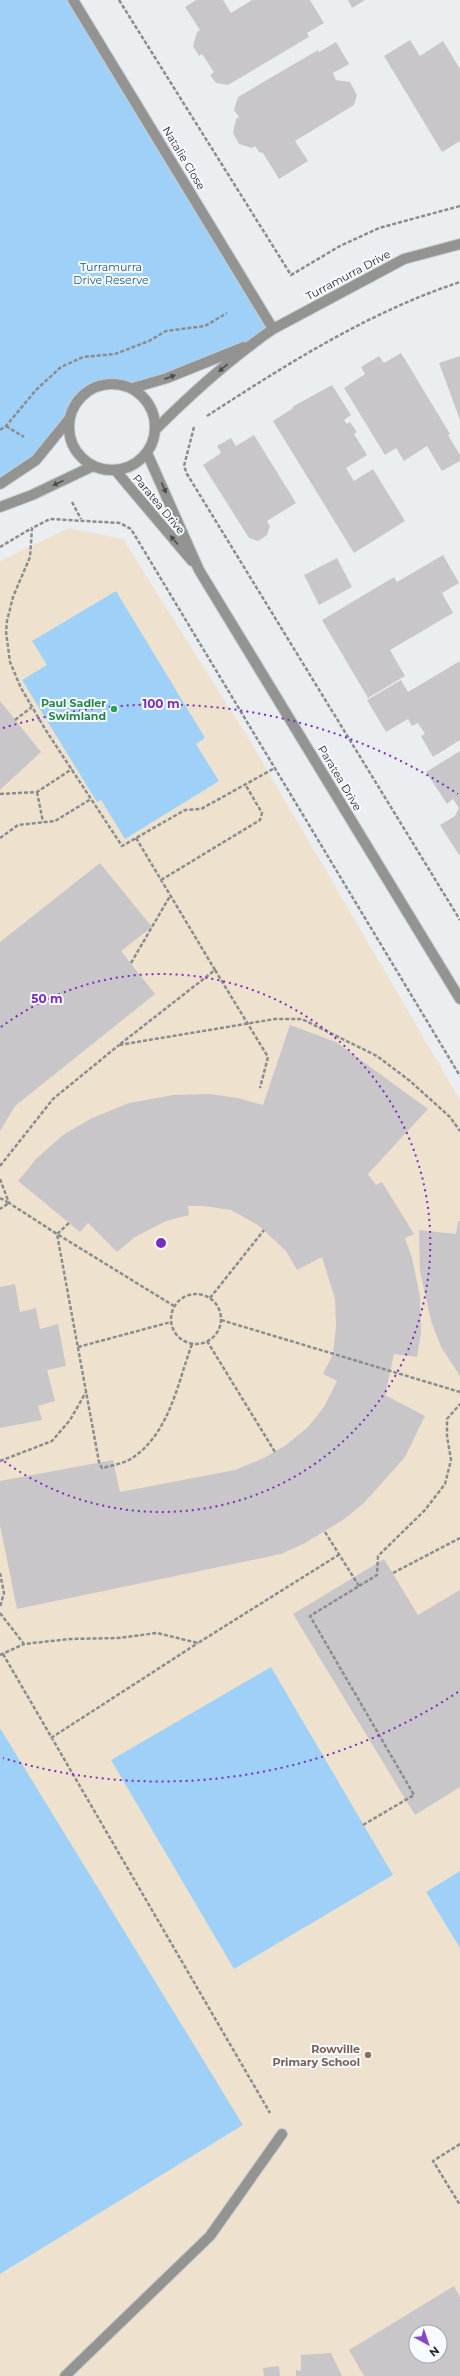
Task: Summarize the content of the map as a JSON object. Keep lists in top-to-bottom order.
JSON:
{
  "streets": {
    "street": ["Natalie Close", "Turramurra Drive", "Paratea Drive"]
  },
  "crossings": [
    ["Natalie Close", "Turramurra Drive"],
    ["Turramurra Drive", "Paratea Drive"]
  ],
  "parks": ["Turramurra Drive Reserve"],
  "places": ["Paul Sadler Swimland", "Rowville Primary School"],
  "north": "bottom right",
  "rings": ["100 m", "50 m"]
}
